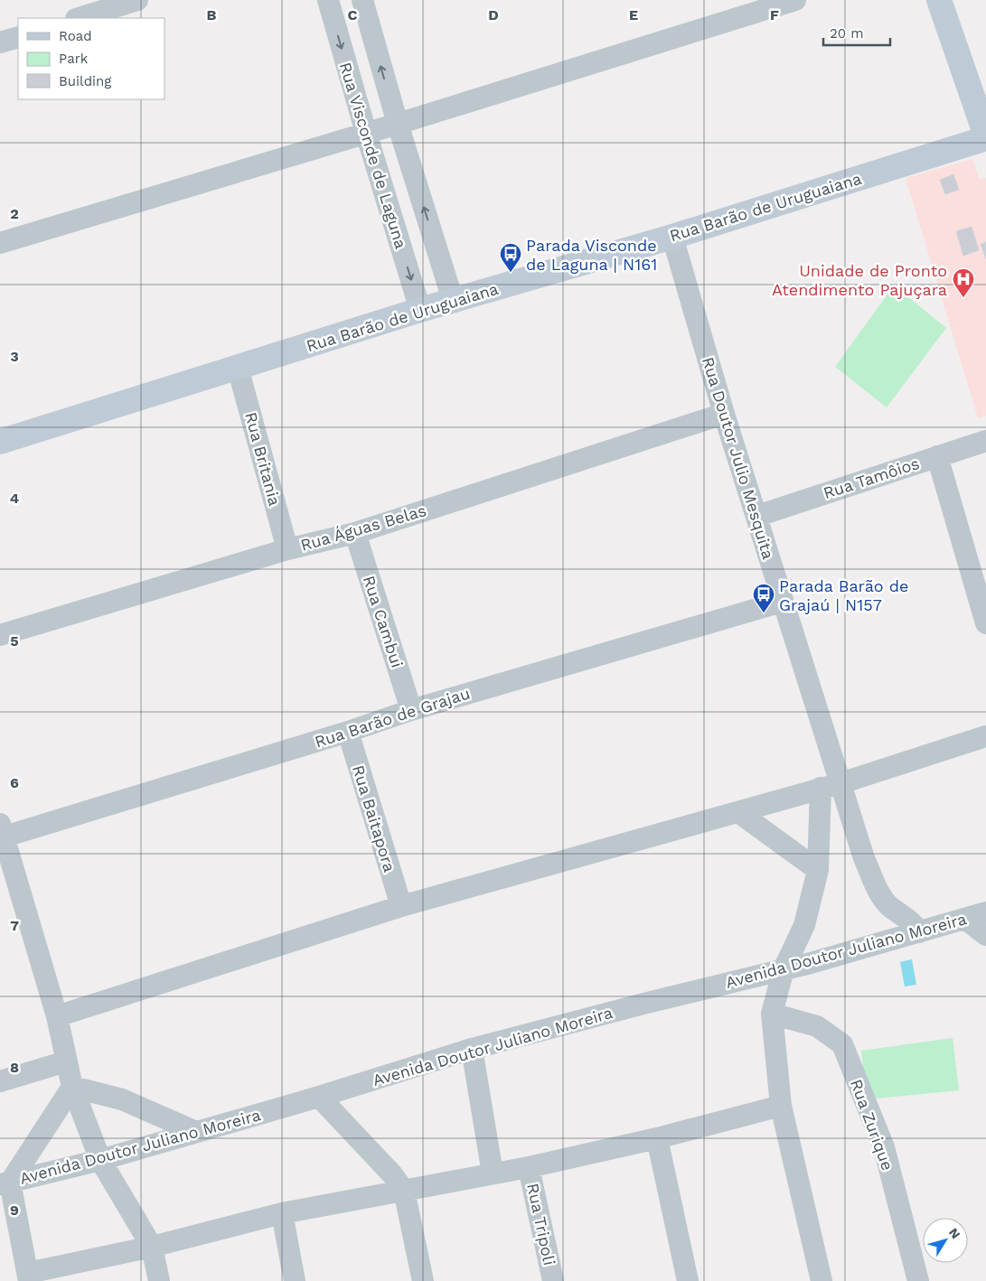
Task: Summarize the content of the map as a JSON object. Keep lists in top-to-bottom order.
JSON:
{
  "streets": {
    "street": [
      "Rua Visconde de Laguna",
      "Rua Barão de Uruguaiana",
      "Rua Doutor Julio Mesquita",
      "Rua Britania",
      "Rua Tamôios",
      "Rua Águas Belas",
      "Rua Cambui",
      "Rua Barão de Grajau",
      "Rua Baitapora",
      "Avenida Doutor Juliano Moreira",
      "Rua Zurique",
      "Rua Tripoli"
    ]
  },
  "crossings": [
    ["Rua Visconde de Laguna", "Rua Barão de Uruguaiana"],
    ["Rua Barão de Uruguaiana", "Rua Doutor Julio Mesquita"],
    ["Rua Barão de Uruguaiana", "Rua Britania"],
    ["Rua Doutor Julio Mesquita", "Rua Tamôios"],
    ["Rua Doutor Julio Mesquita", "Rua Águas Belas"],
    ["Rua Doutor Julio Mesquita", "Rua Barão de Grajau"],
    ["Rua Doutor Julio Mesquita", "Avenida Doutor Juliano Moreira"],
    ["Rua Britania", "Rua Águas Belas"],
    ["Rua Águas Belas", "Rua Cambui"],
    ["Rua Cambui", "Rua Barão de Grajau"],
    ["Rua Barão de Grajau", "Rua Baitapora"]
  ],
  "places": {
    "bus stop": ["Parada Visconde de Laguna | N161", "Parada Barão de Grajaú | N157"],
    "hospital": ["Unidade de Pronto Atendimento Pajuçara"]
  },
  "legend": ["Road", "Park", "Building"],
  "scale_bar": "20 m",
  "north": "top right",
  "grid": {
    "columns": [
      "B",
      "C",
      "D",
      "E",
      "F"
    ],
    "rows": [
      "2",
      "3",
      "4",
      "5",
      "6",
      "7",
      "8",
      "9"
    ]
  }
}
